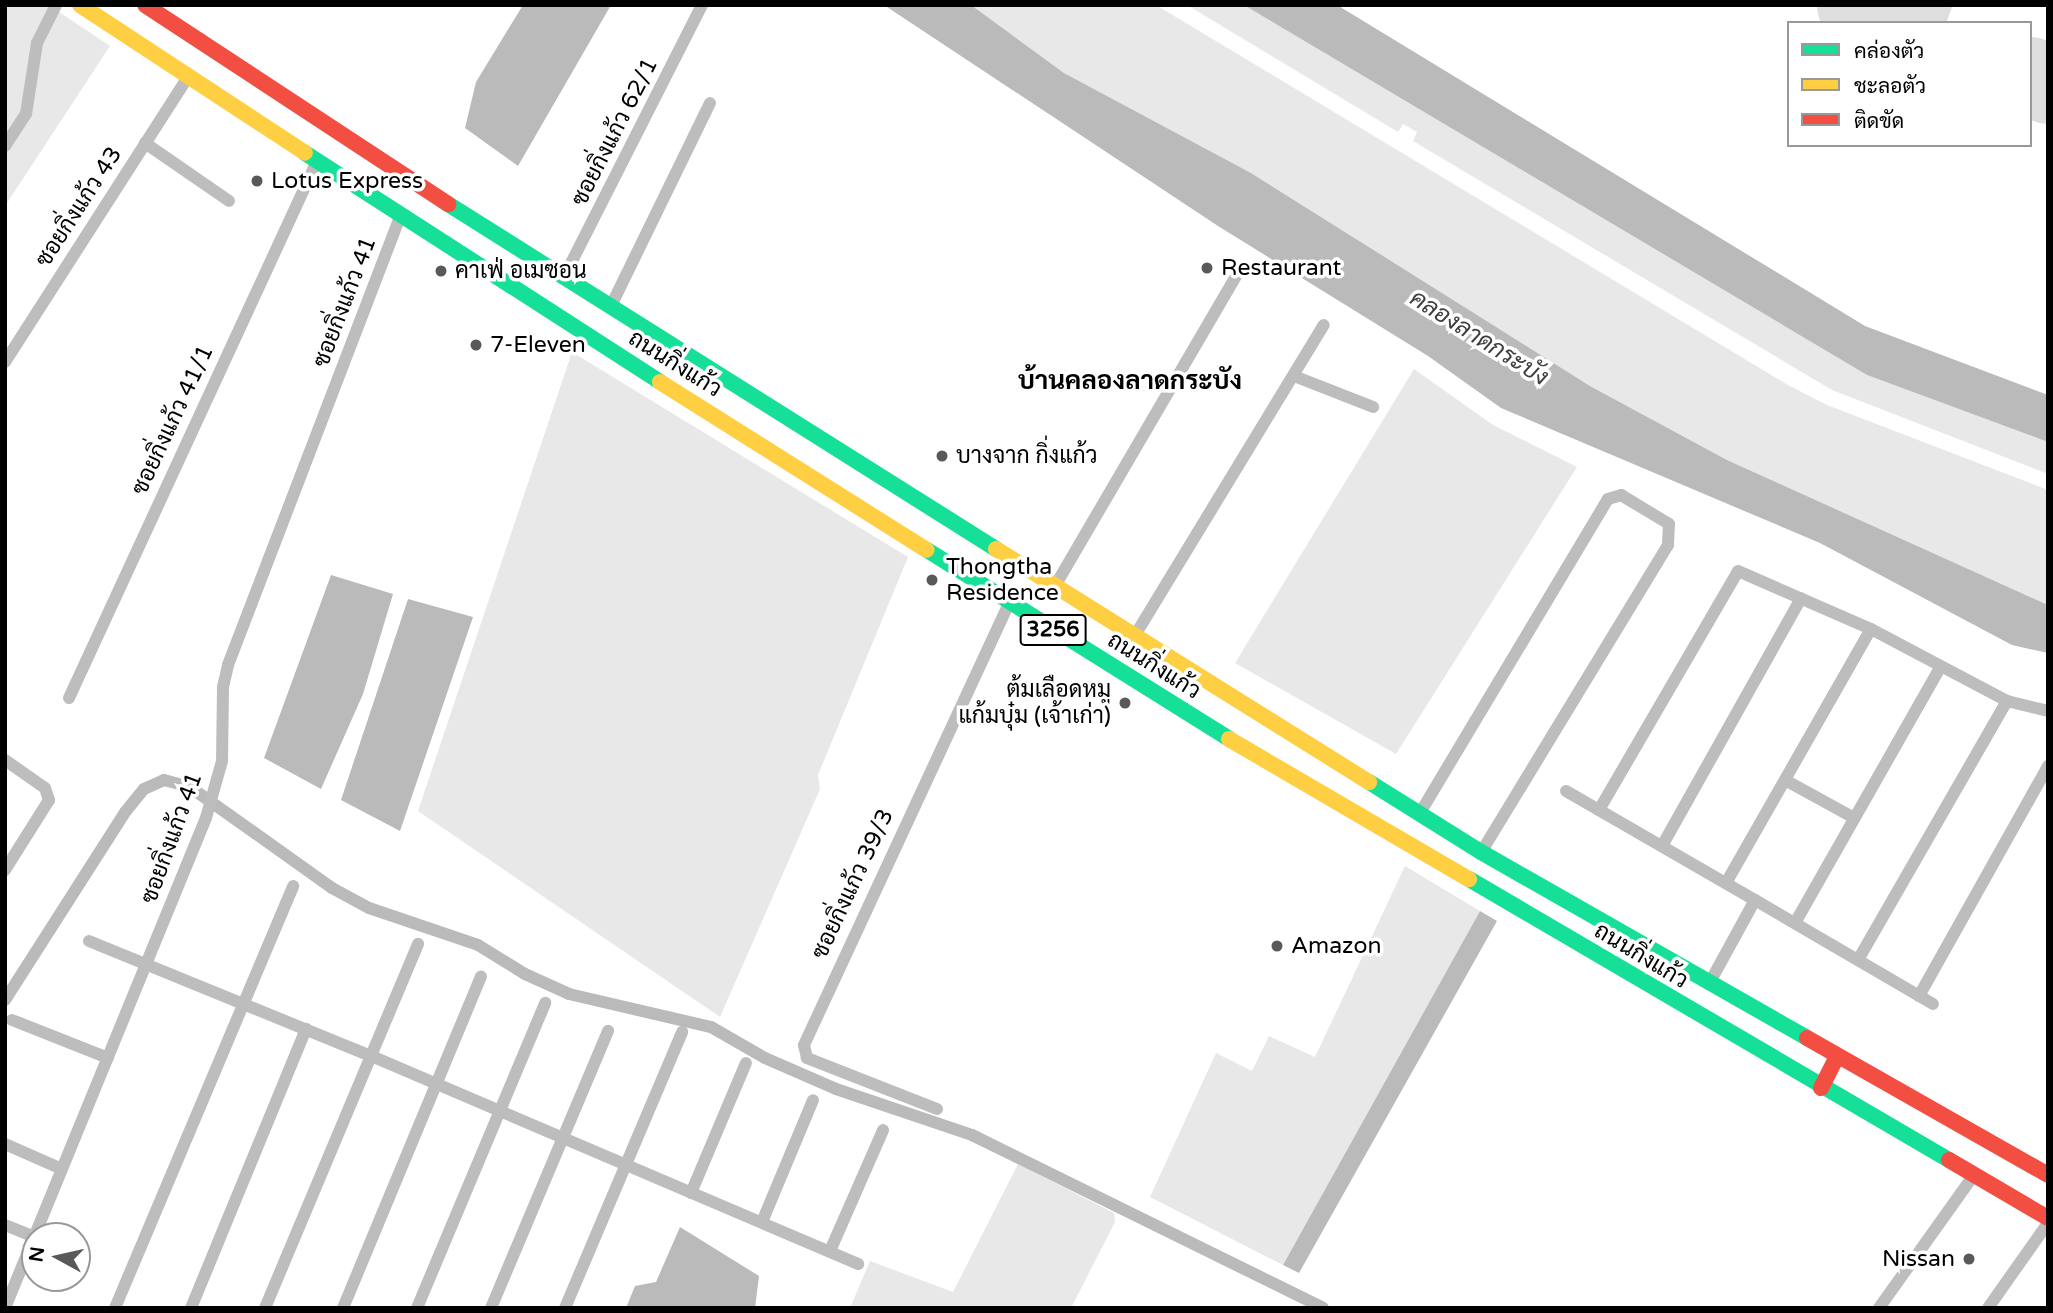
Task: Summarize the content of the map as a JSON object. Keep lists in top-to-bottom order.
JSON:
{
  "streets": {
    "main road": ["ถนนกิ่งแก้ว", "3256"],
    "street": [
      "ซอยกิ่งแก้ว 62/1",
      "ซอยกิ่งแก้ว 43",
      "ซอยกิ่งแก้ว 41",
      "ซอยกิ่งแก้ว 41/1",
      "ซอยกิ่งแก้ว 39/3"
    ]
  },
  "crossings": [
    ["ซอยกิ่งแก้ว 62/1", "ถนนกิ่งแก้ว"],
    ["ซอยกิ่งแก้ว 43", "ถนนกิ่งแก้ว"],
    ["ซอยกิ่งแก้ว 41", "ถนนกิ่งแก้ว"],
    ["ถนนกิ่งแก้ว", "ซอยกิ่งแก้ว 41/1"],
    ["ถนนกิ่งแก้ว", "ซอยกิ่งแก้ว 39/3"]
  ],
  "districts": ["บ้านคลองลาดกระบัง"],
  "water": ["คลองลาดกระบัง"],
  "places": [
    "Lotus Express",
    "Restaurant",
    "คาเฟ่ อเมซอน",
    "7-Eleven",
    "บางจาก กิ่งแก้ว",
    "Thongtha Residence",
    "ต้มเลือดหมู แก้มบุ๋ม (เจ้าเก่า)",
    "Amazon",
    "Nissan"
  ],
  "legend": ["คล่องตัว", "ชะลอตัว", "ติดขัด"],
  "north": "left"
}
